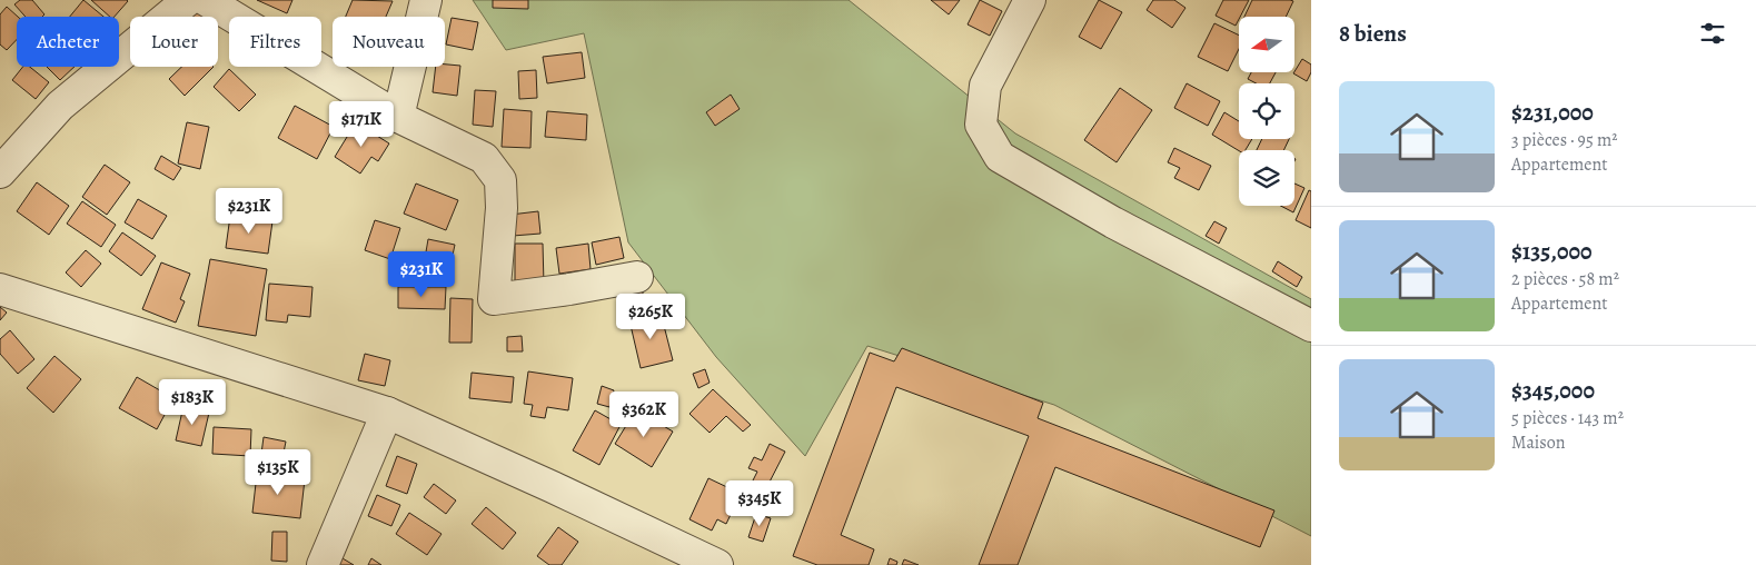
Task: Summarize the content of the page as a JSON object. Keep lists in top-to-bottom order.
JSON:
{
  "north": "left",
  "page": {
    "heading": "8 biens",
    "chip": [
      "Acheter",
      "Louer",
      "Filtres",
      "Nouveau"
    ],
    "list": [
      {
        "name": "$231,000",
        "note": "3 pièces · 95 m² · Appartement"
      },
      {
        "name": "$135,000",
        "note": "2 pièces · 58 m² · Appartement"
      },
      {
        "name": "$345,000",
        "note": "5 pièces · 143 m² · Maison"
      }
    ],
    "price": [
      "$171K",
      "$231K",
      "$231K",
      "$265K",
      "$183K",
      "$362K",
      "$135K",
      "$345K"
    ]
  }
}
